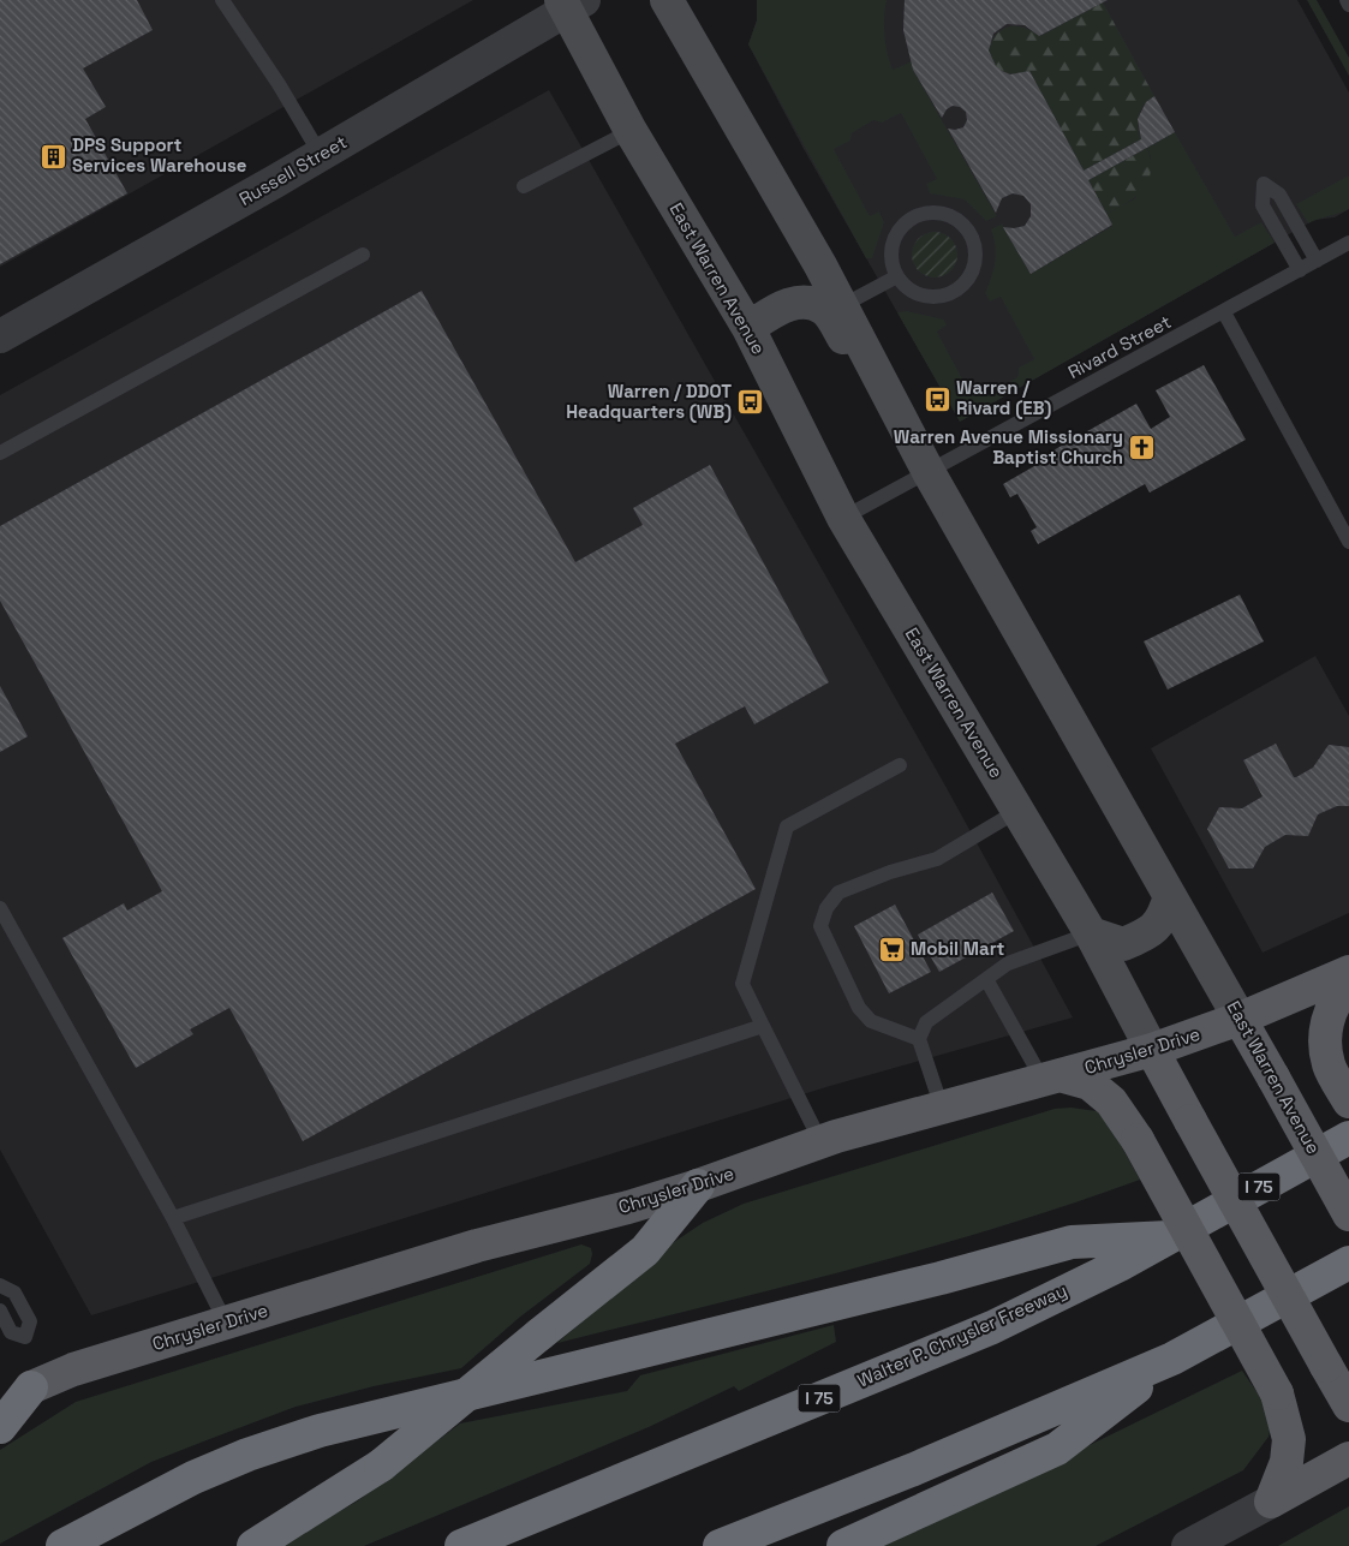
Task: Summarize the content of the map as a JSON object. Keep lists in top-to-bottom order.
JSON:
{
  "streets": {
    "highway": ["I 75", "Walter P. Chrysler Freeway"],
    "main road": ["East Warren Avenue", "Chrysler Drive"],
    "street": ["Russell Street"],
    "lane": ["Rivard Street"]
  },
  "crossings": [
    ["Russell Street", "East Warren Avenue"],
    ["East Warren Avenue", "Rivard Street"],
    ["East Warren Avenue", "Chrysler Drive"]
  ],
  "places": {
    "building": ["DPS Support Services Warehouse"],
    "bus stop": ["Warren / Rivard (EB)", "Warren / DDOT Headquarters (WB)"],
    "church": ["Warren Avenue Missionary Baptist Church"],
    "supermarket": ["Mobil Mart"]
  }
}
